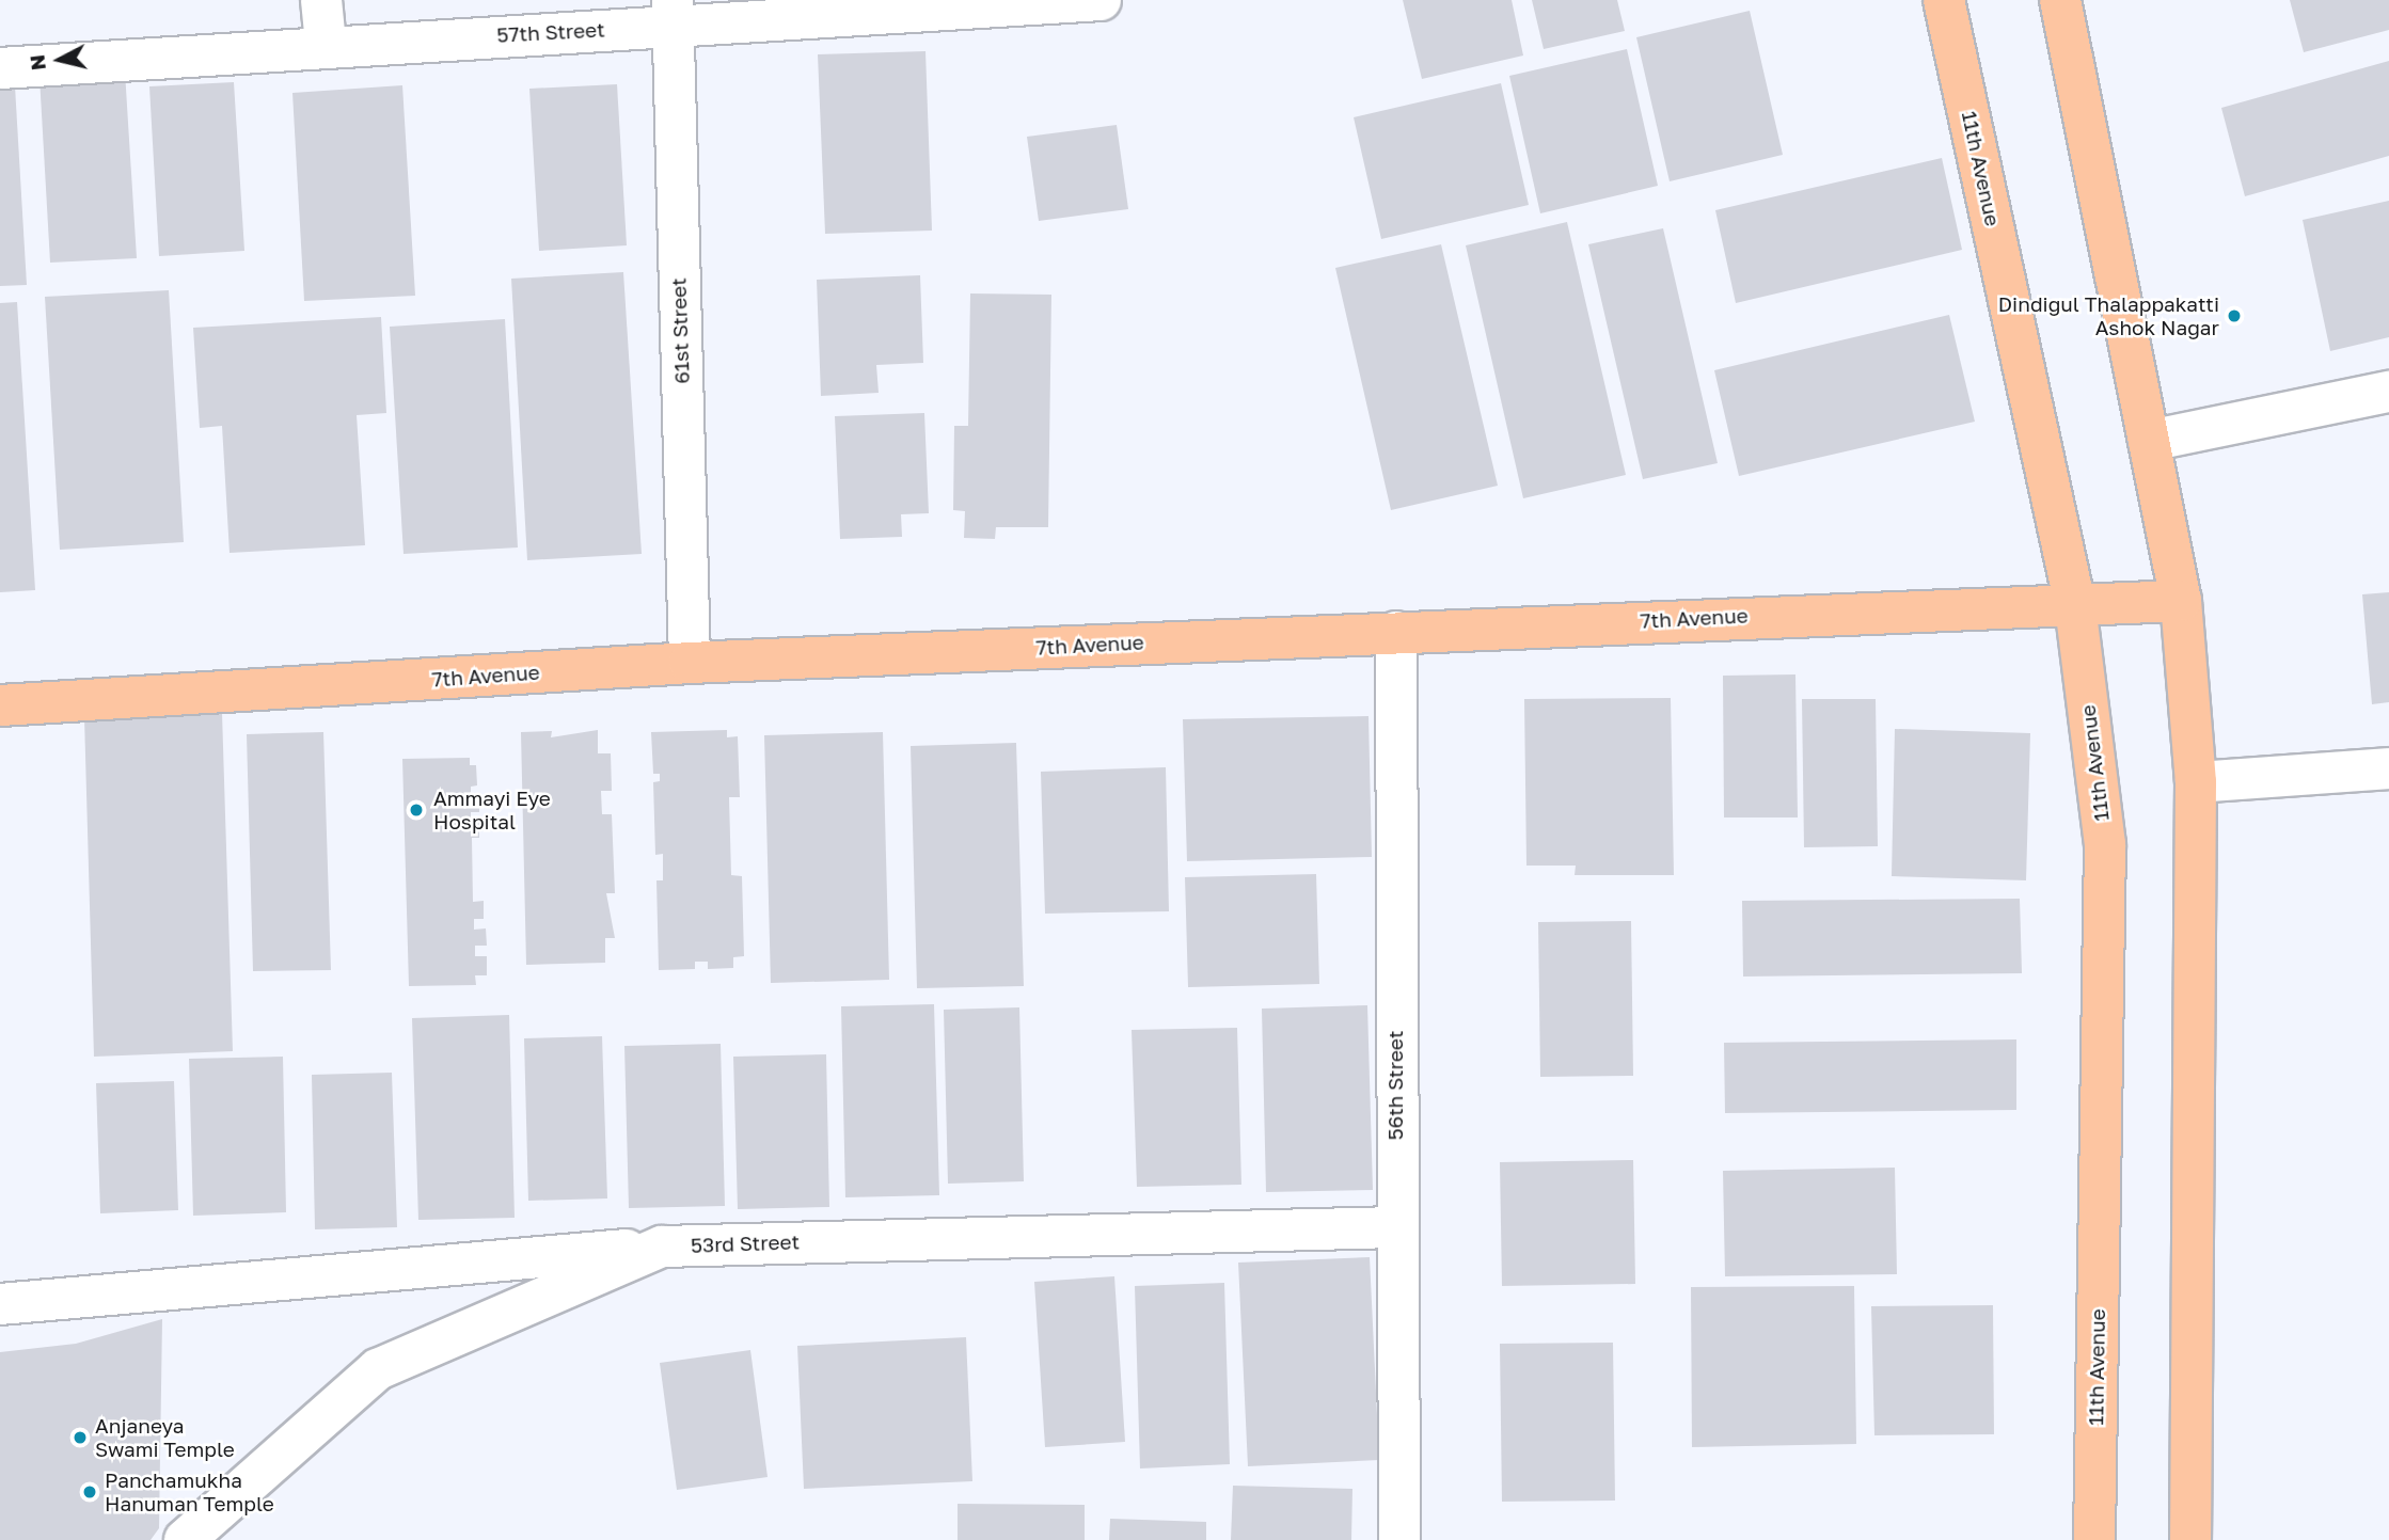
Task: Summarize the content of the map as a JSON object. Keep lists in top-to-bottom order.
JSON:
{
  "streets": {
    "main road": ["11th Avenue", "7th Avenue"],
    "street": [
      "57th Street",
      "61st Street",
      "56th Street",
      "53rd Street"
    ]
  },
  "crossings": [
    ["57th Street", "61st Street"],
    ["11th Avenue", "7th Avenue"],
    ["61st Street", "7th Avenue"],
    ["7th Avenue", "56th Street"],
    ["56th Street", "53rd Street"]
  ],
  "places": [
    "Dindigul Thalappakatti Ashok Nagar",
    "Ammayi Eye Hospital",
    "Anjaneya Swami Temple",
    "Panchamukha Hanuman Temple"
  ],
  "north": "left"
}
